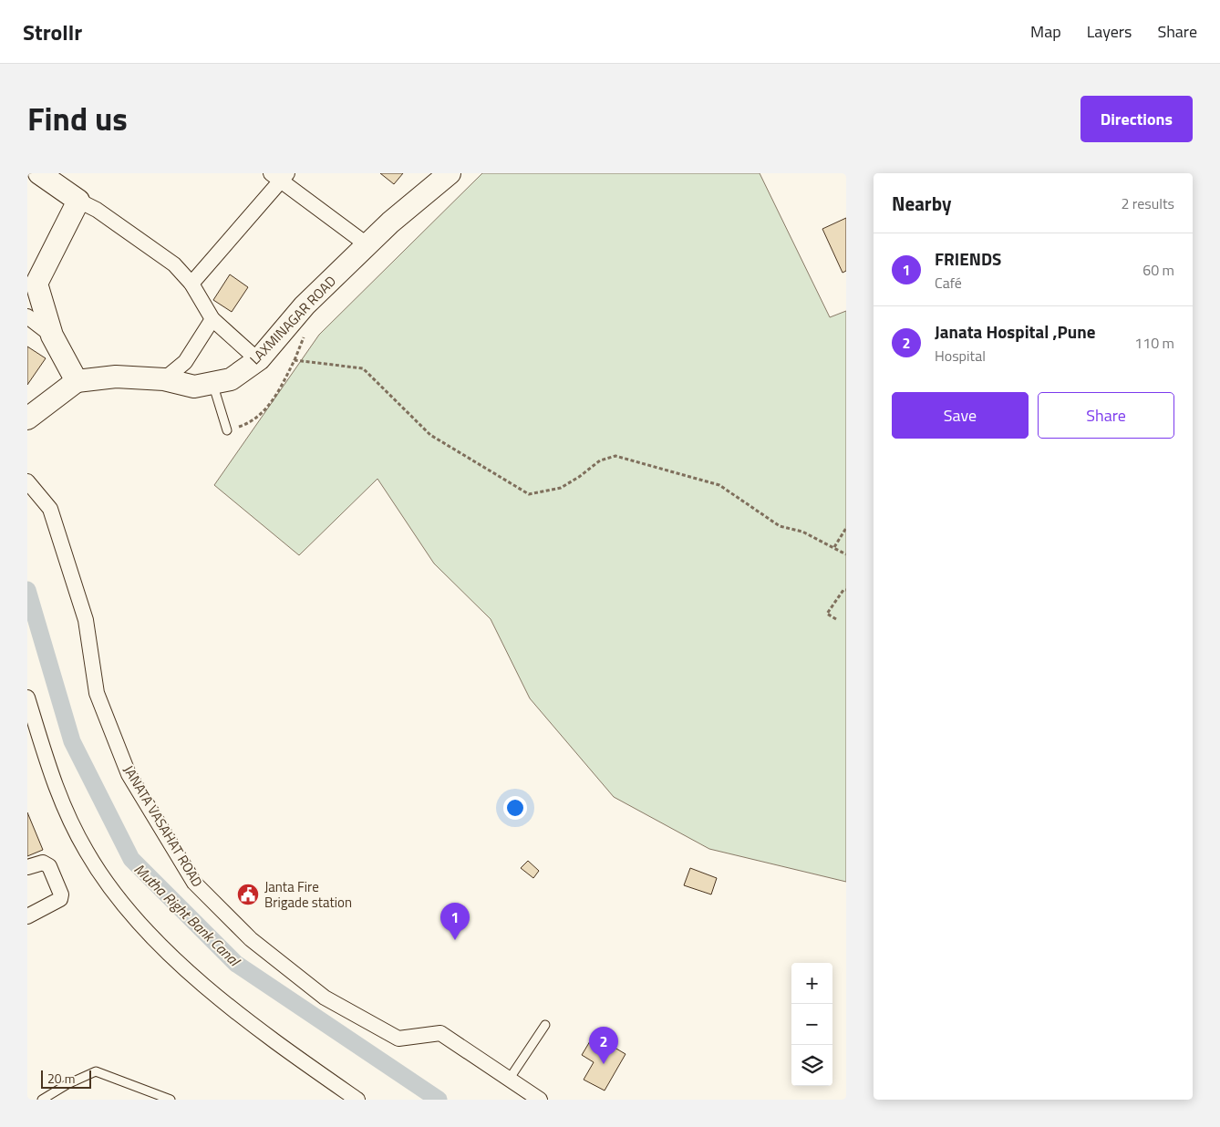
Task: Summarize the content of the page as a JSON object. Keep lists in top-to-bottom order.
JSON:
{
  "streets": {
    "street": ["LAXMINAGAR ROAD", "JANATA VASAHAT ROAD"]
  },
  "water": ["Mutha Right Bank Canal"],
  "places": {
    "public building": ["Janta Fire Brigade station"]
  },
  "scale_bar": "20 m",
  "page": {
    "header": "Strollr",
    "nav": ["Map", "Layers", "Share"],
    "title": "Find us",
    "buttons": [
      "Directions",
      ["Save", "Share"]
    ],
    "heading": ["Nearby", "2 results"],
    "list": [
      {
        "mark": "1",
        "name": "FRIENDS",
        "note": "Café",
        "value": "60 m"
      },
      {
        "mark": "2",
        "name": "Janata Hospital ,Pune",
        "note": "Hospital",
        "value": "110 m"
      }
    ],
    "pins": ["1", "2"],
    "map_buttons": ["+", "−"],
    "scale": "20 m"
  }
}
